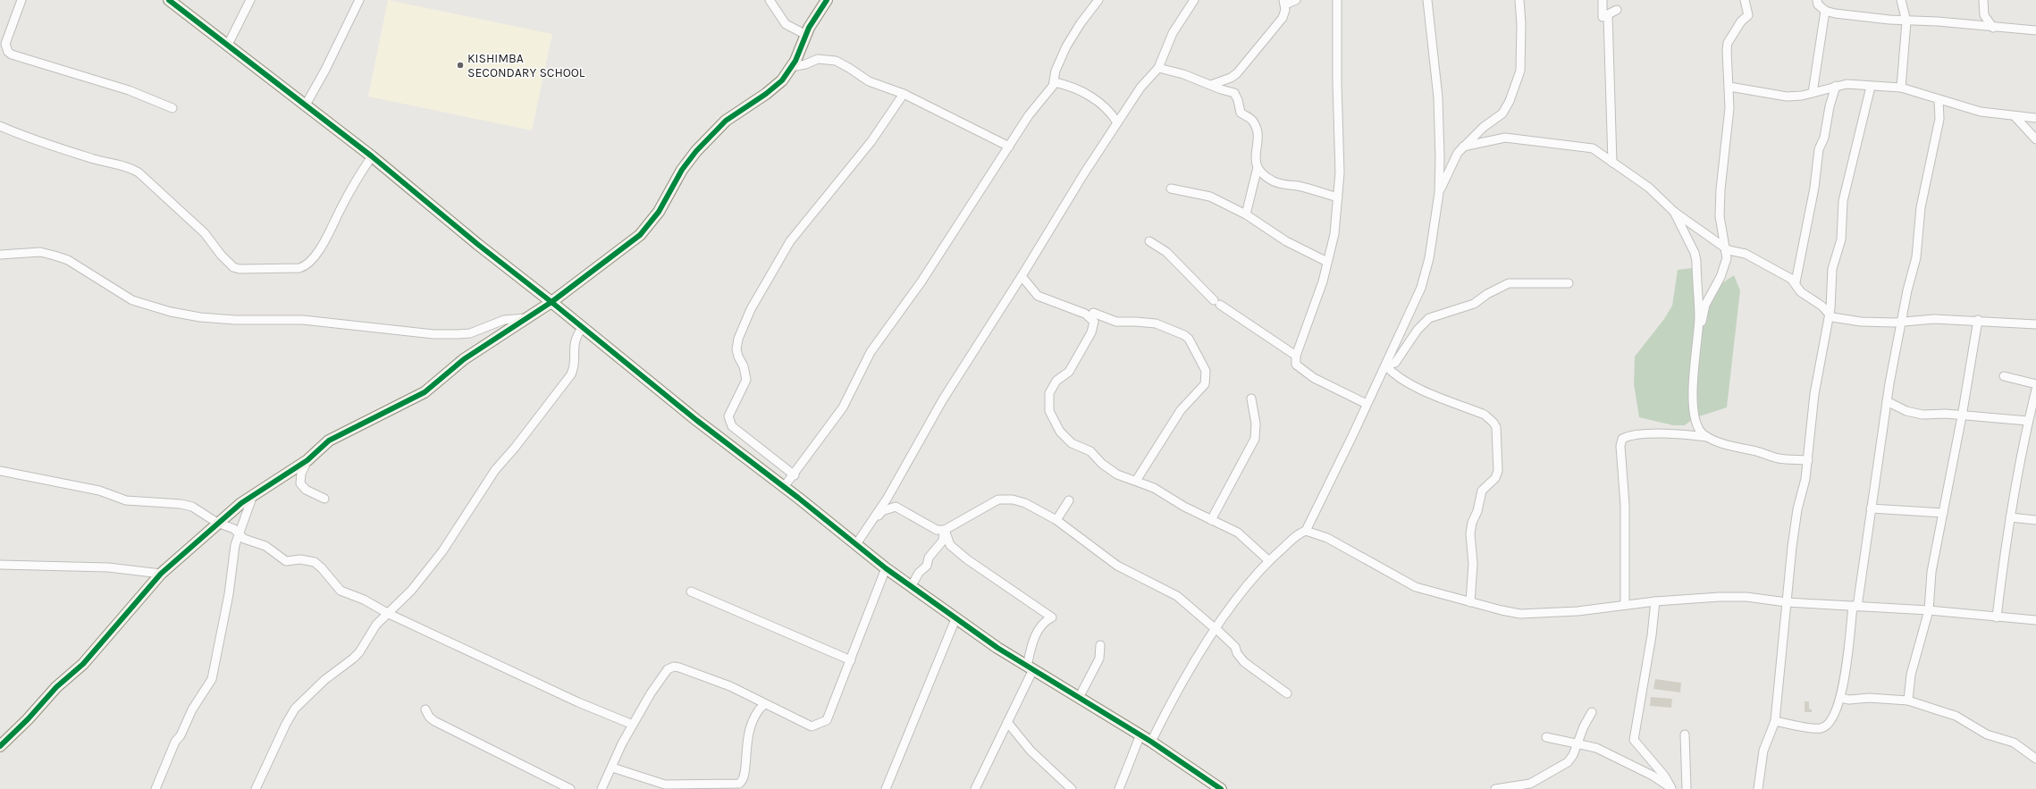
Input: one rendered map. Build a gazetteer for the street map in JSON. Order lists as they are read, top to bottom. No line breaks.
{"places":["KISHIMBA SECONDARY SCHOOL"]}
